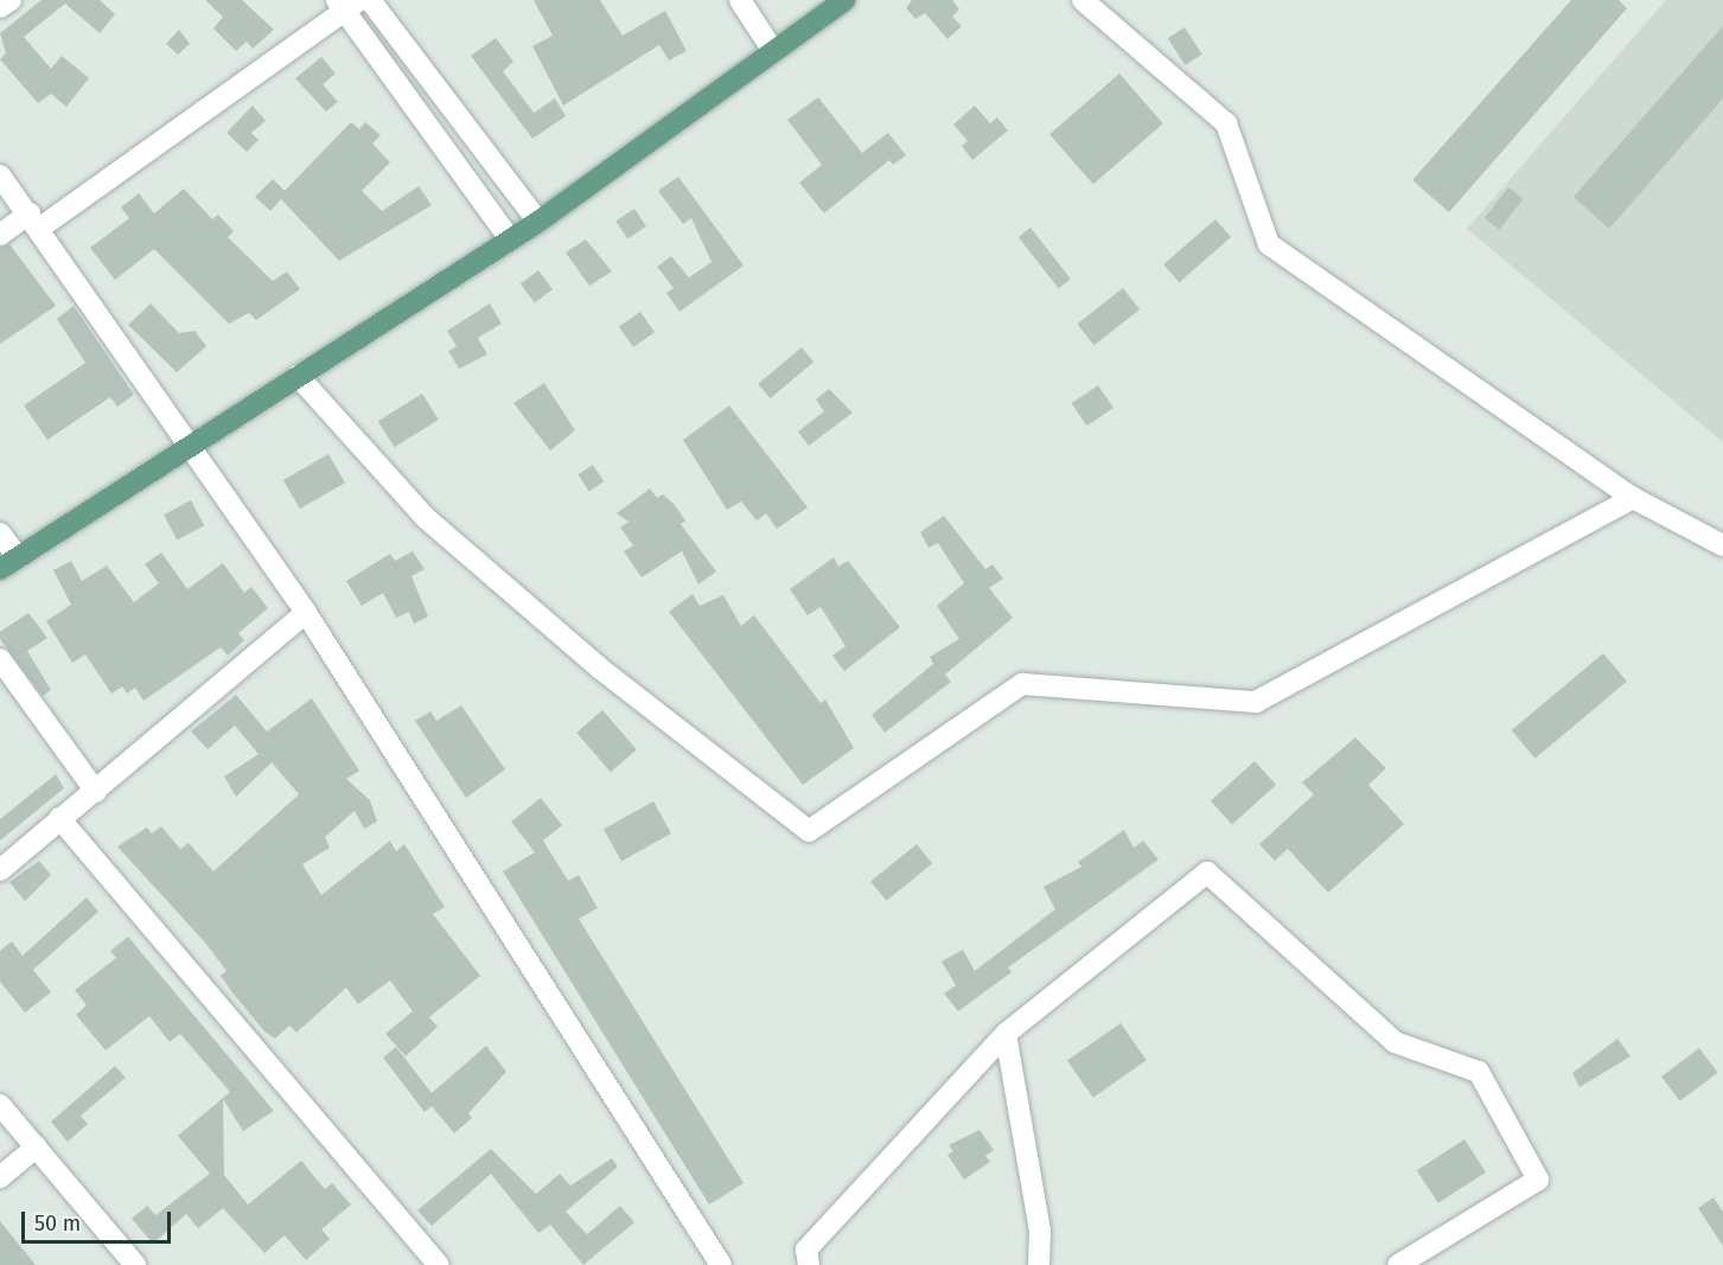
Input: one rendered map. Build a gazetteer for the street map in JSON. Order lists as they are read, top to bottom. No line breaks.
{"scale_bar":"50 m"}
